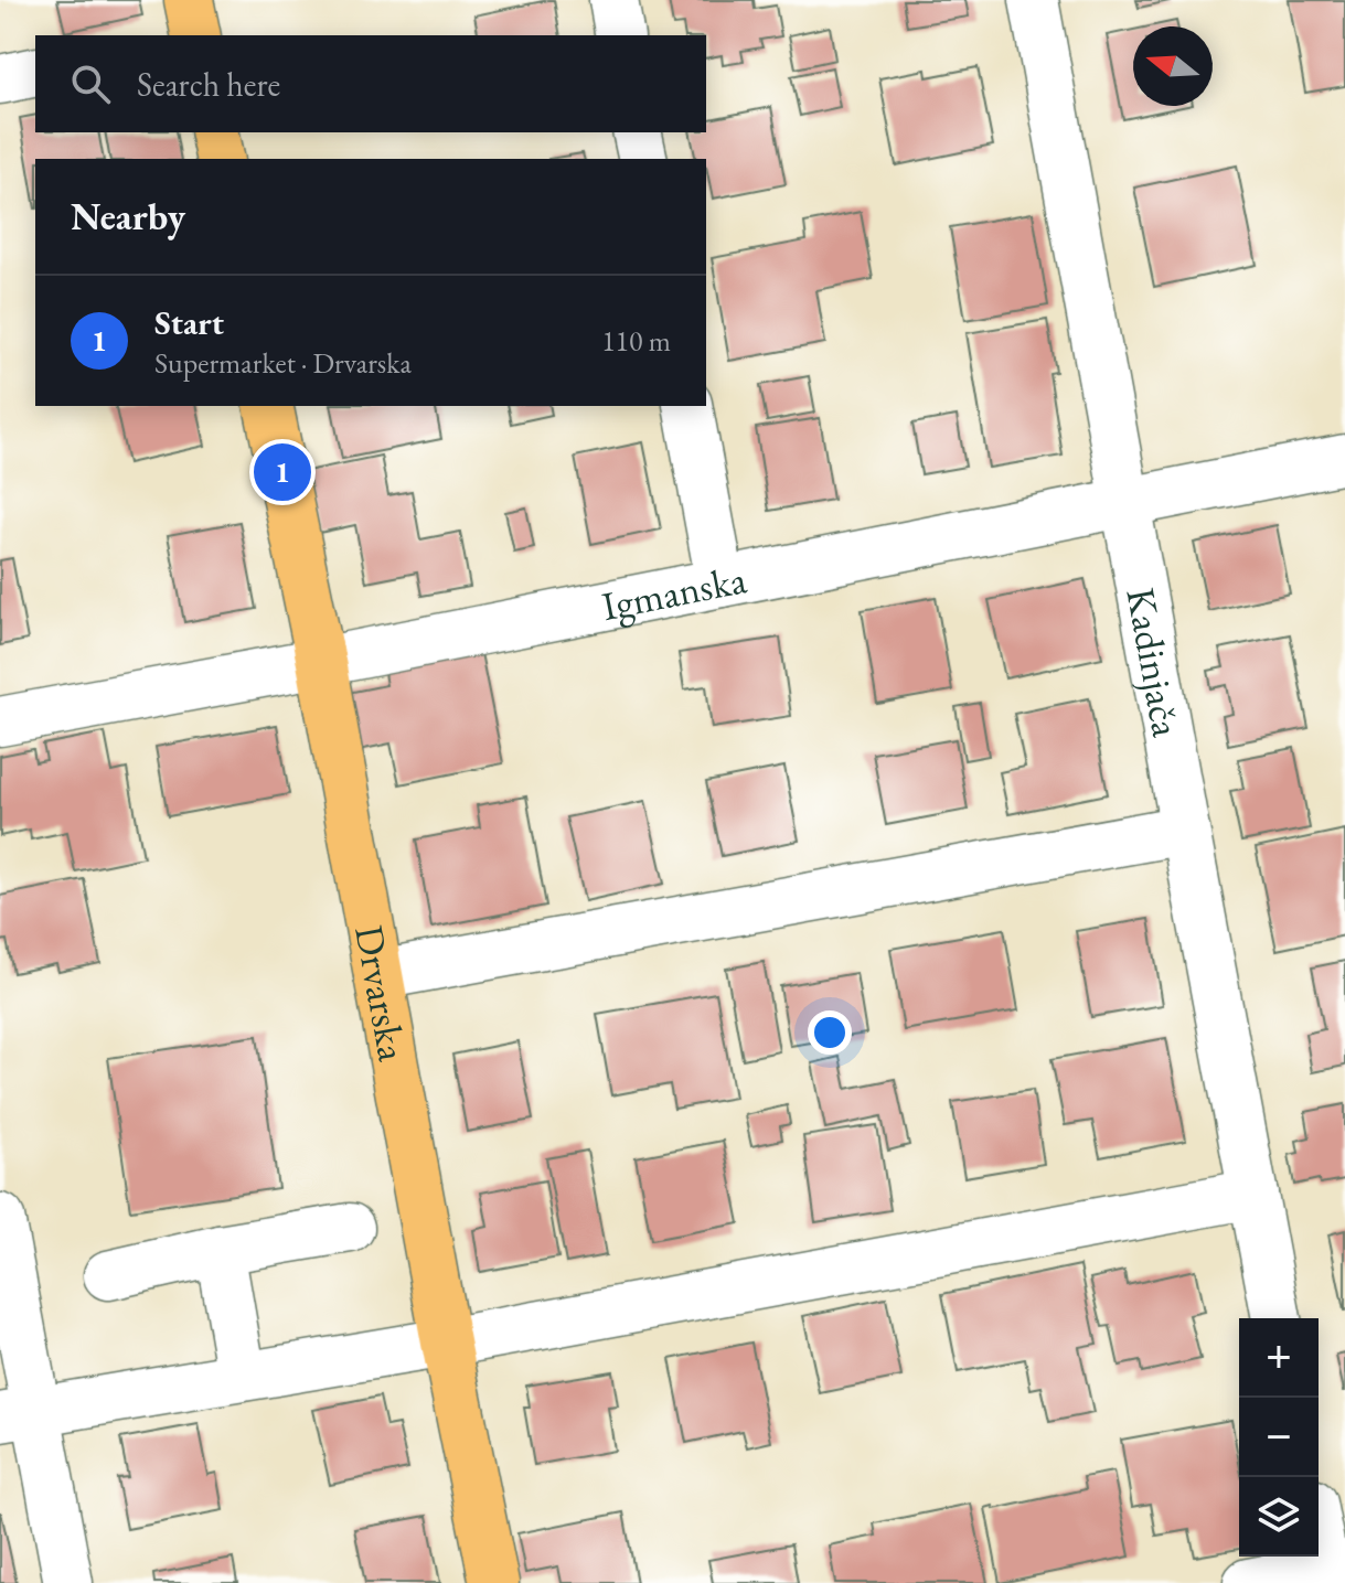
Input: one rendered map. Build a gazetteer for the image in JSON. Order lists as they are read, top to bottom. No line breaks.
{"streets":{"main road":["Drvarska"],"street":["Igmanska","Kadinjača"]},"crossings":[["Igmanska","Kadinjača"],["Igmanska","Drvarska"]],"north":"left","page":{"search":"Search here","heading":"Nearby","list":[{"mark":"1","name":"Start","note":"Supermarket · Drvarska","value":"110 m"}],"pins":"1","map_buttons":["+","−"]}}
